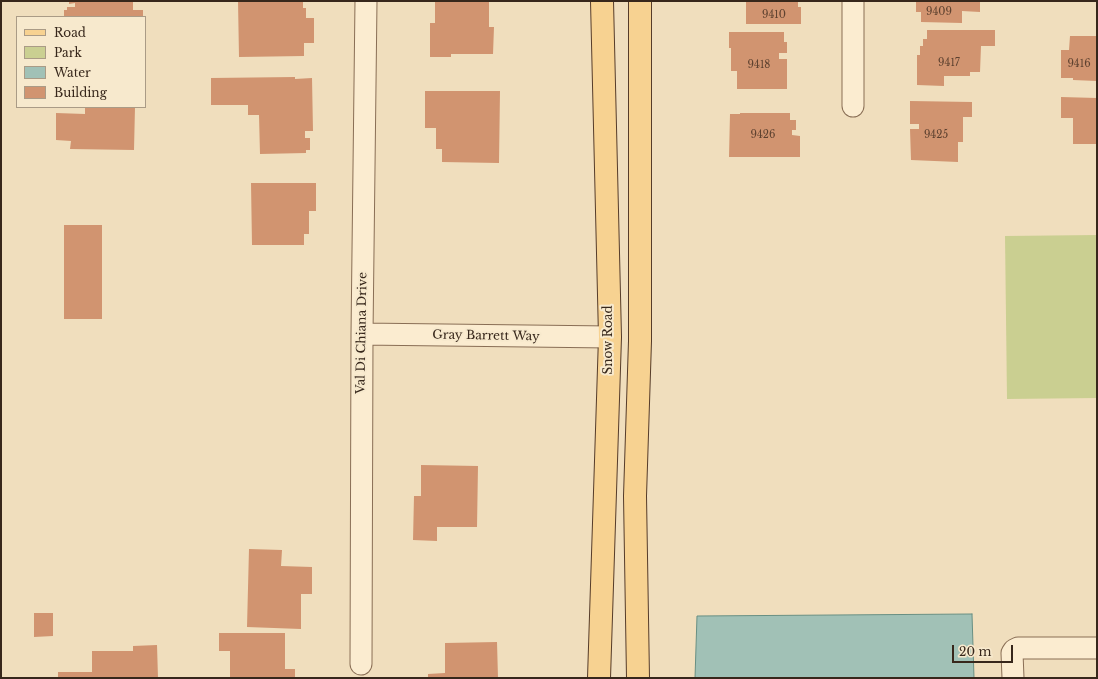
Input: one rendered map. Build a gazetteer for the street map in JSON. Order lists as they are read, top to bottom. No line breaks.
{"streets":{"main road":["Snow Road"],"street":["Val Di Chiana Drive","Gray Barrett Way"]},"crossings":[["Val Di Chiana Drive","Gray Barrett Way"],["Gray Barrett Way","Snow Road"]],"house_numbers":["9409","9410","9417","9416","9418","9426","9425"],"legend":["Road","Park","Water","Building"],"scale_bar":"20 m"}
